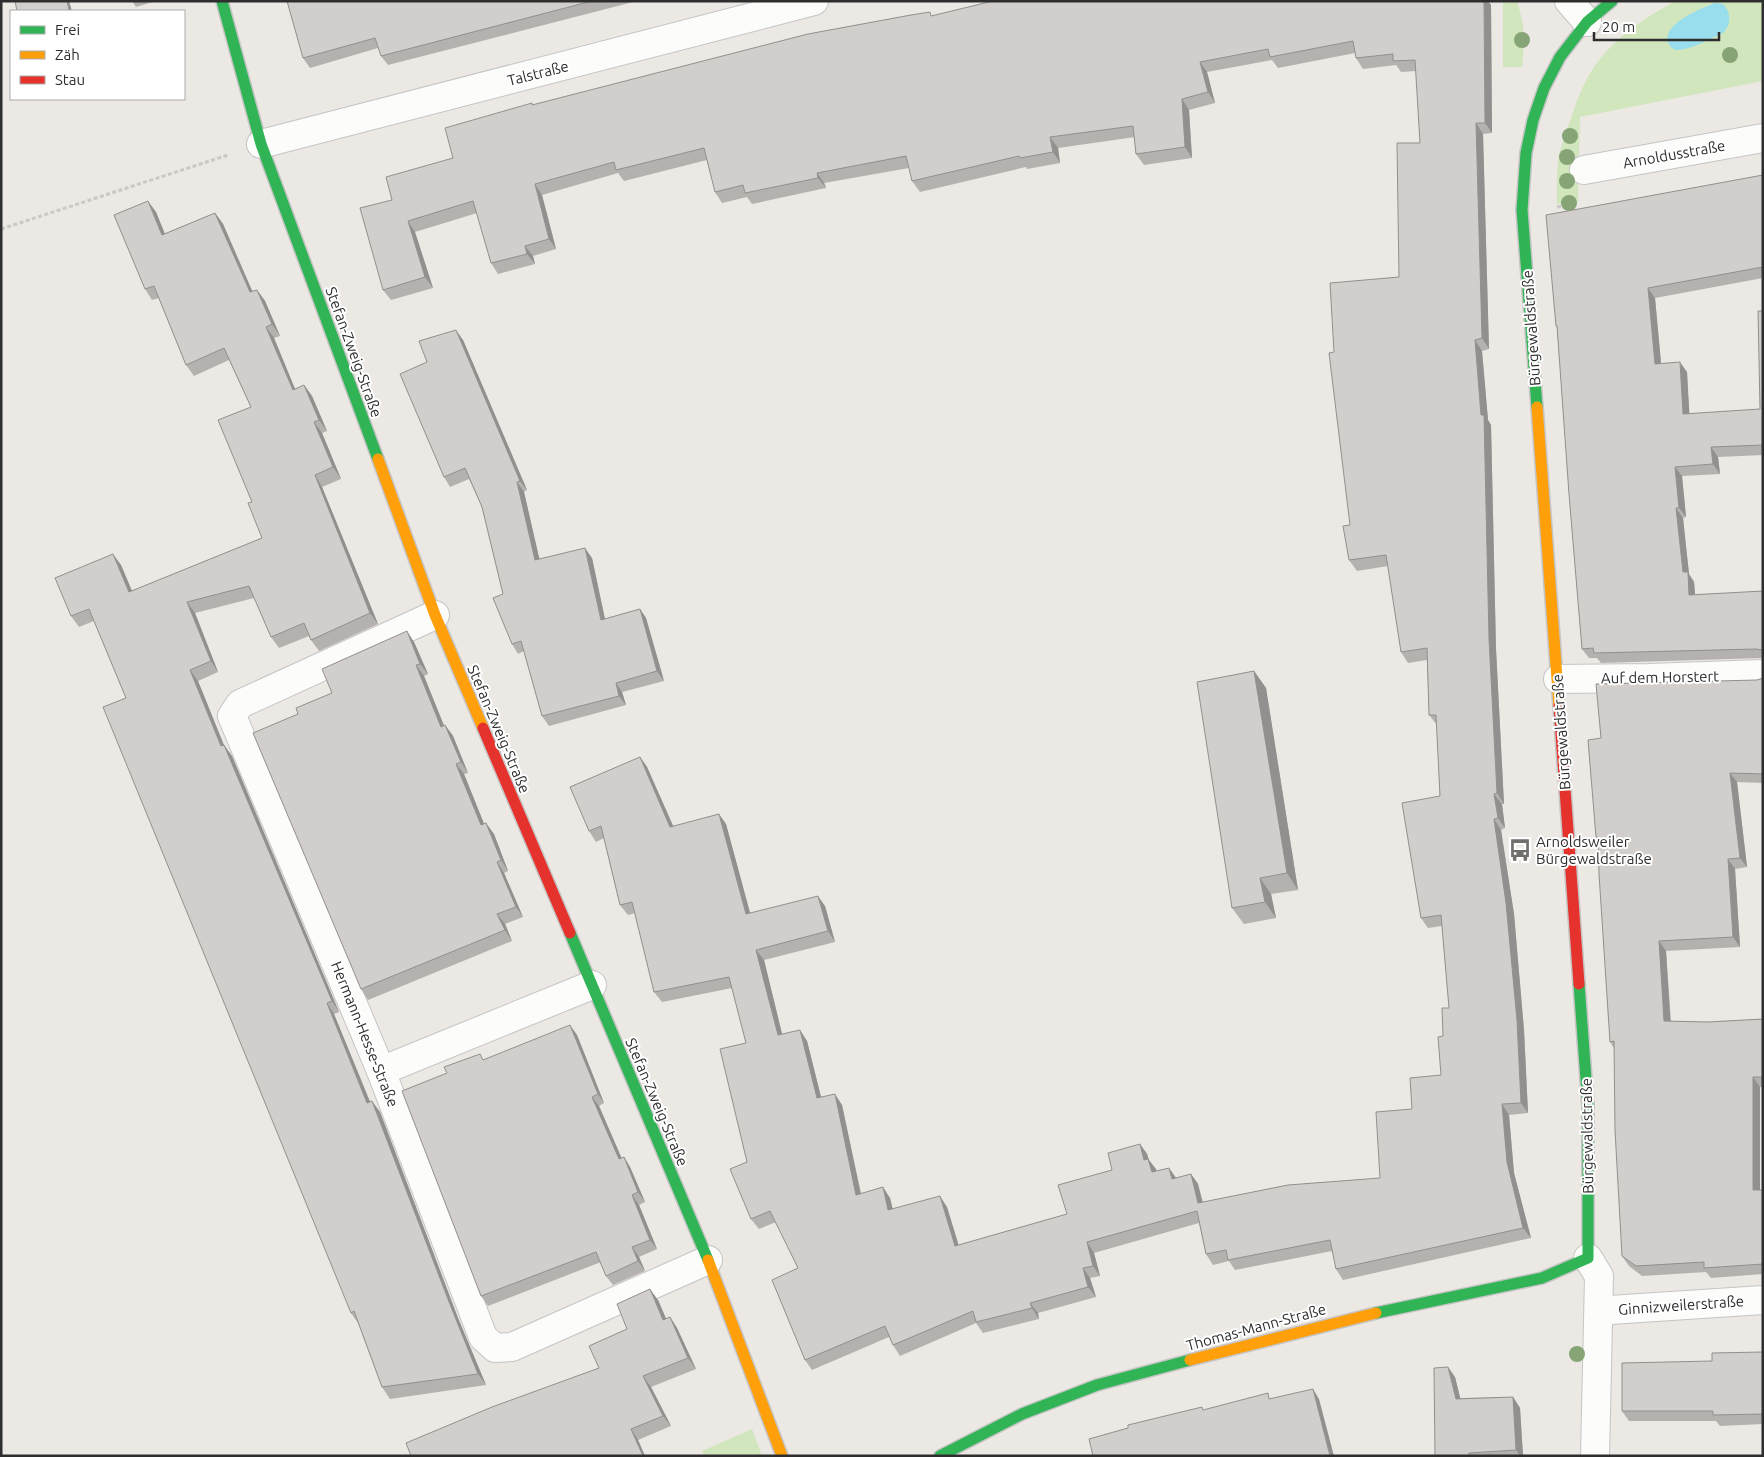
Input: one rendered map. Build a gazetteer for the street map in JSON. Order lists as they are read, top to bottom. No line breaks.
{"streets":{"main road":["Bürgewaldstraße","Stefan-Zweig-Straße","Thomas-Mann-Straße"],"street":["Talstraße","Arnoldusstraße","Auf dem Horstert","Hermann-Hesse-Straße","Ginnizweilerstraße"]},"crossings":[["Talstraße","Stefan-Zweig-Straße"],["Bürgewaldstraße","Auf dem Horstert"],["Bürgewaldstraße","Ginnizweilerstraße"],["Bürgewaldstraße","Thomas-Mann-Straße"],["Stefan-Zweig-Straße","Hermann-Hesse-Straße"]],"places":{"bus stop":["Arnoldsweiler Bürgewaldstraße"]},"legend":["Frei","Zäh","Stau"],"scale_bar":"20 m"}
